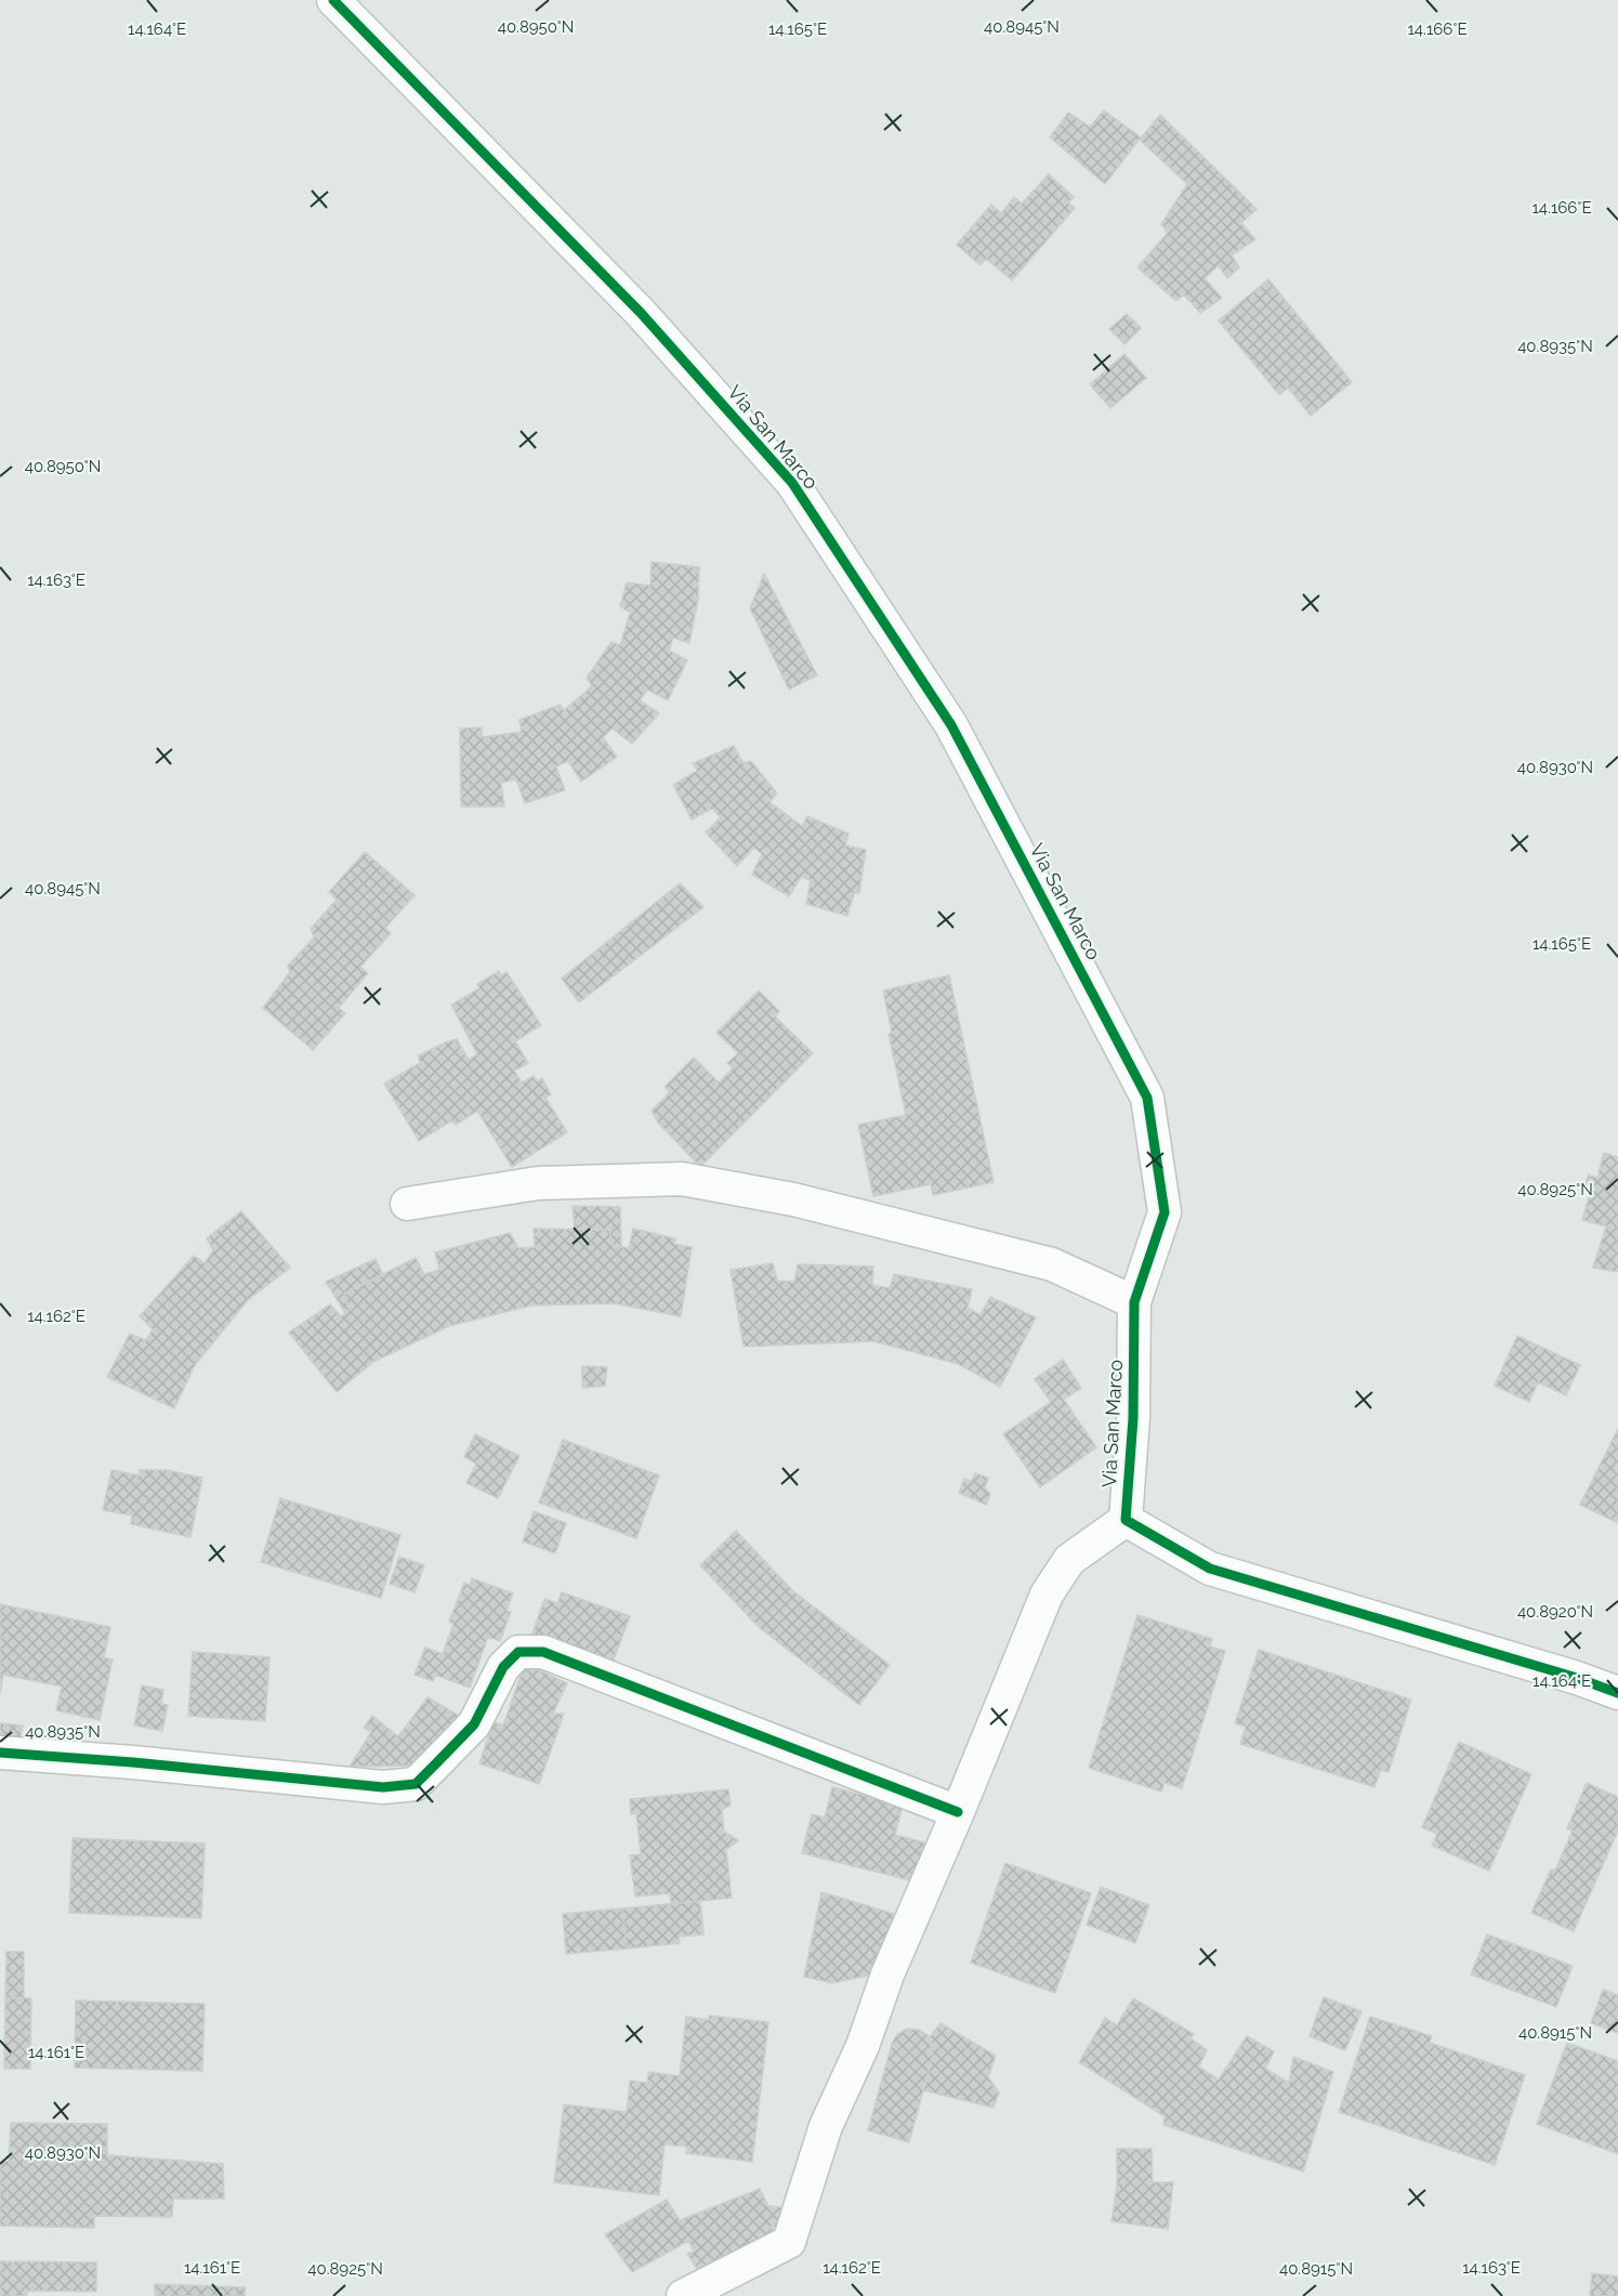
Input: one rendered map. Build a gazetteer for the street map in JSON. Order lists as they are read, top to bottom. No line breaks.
{"streets":{"street":["Via San Marco"]},"coordinates":["40.8950°N","40.8945°N","14.164°E","14.165°E","14.166°E","40.8935°N","14.163°E","40.8930°N","40.8925°N","14.162°E","40.8920°N","40.8915°N","14.161°E"]}
